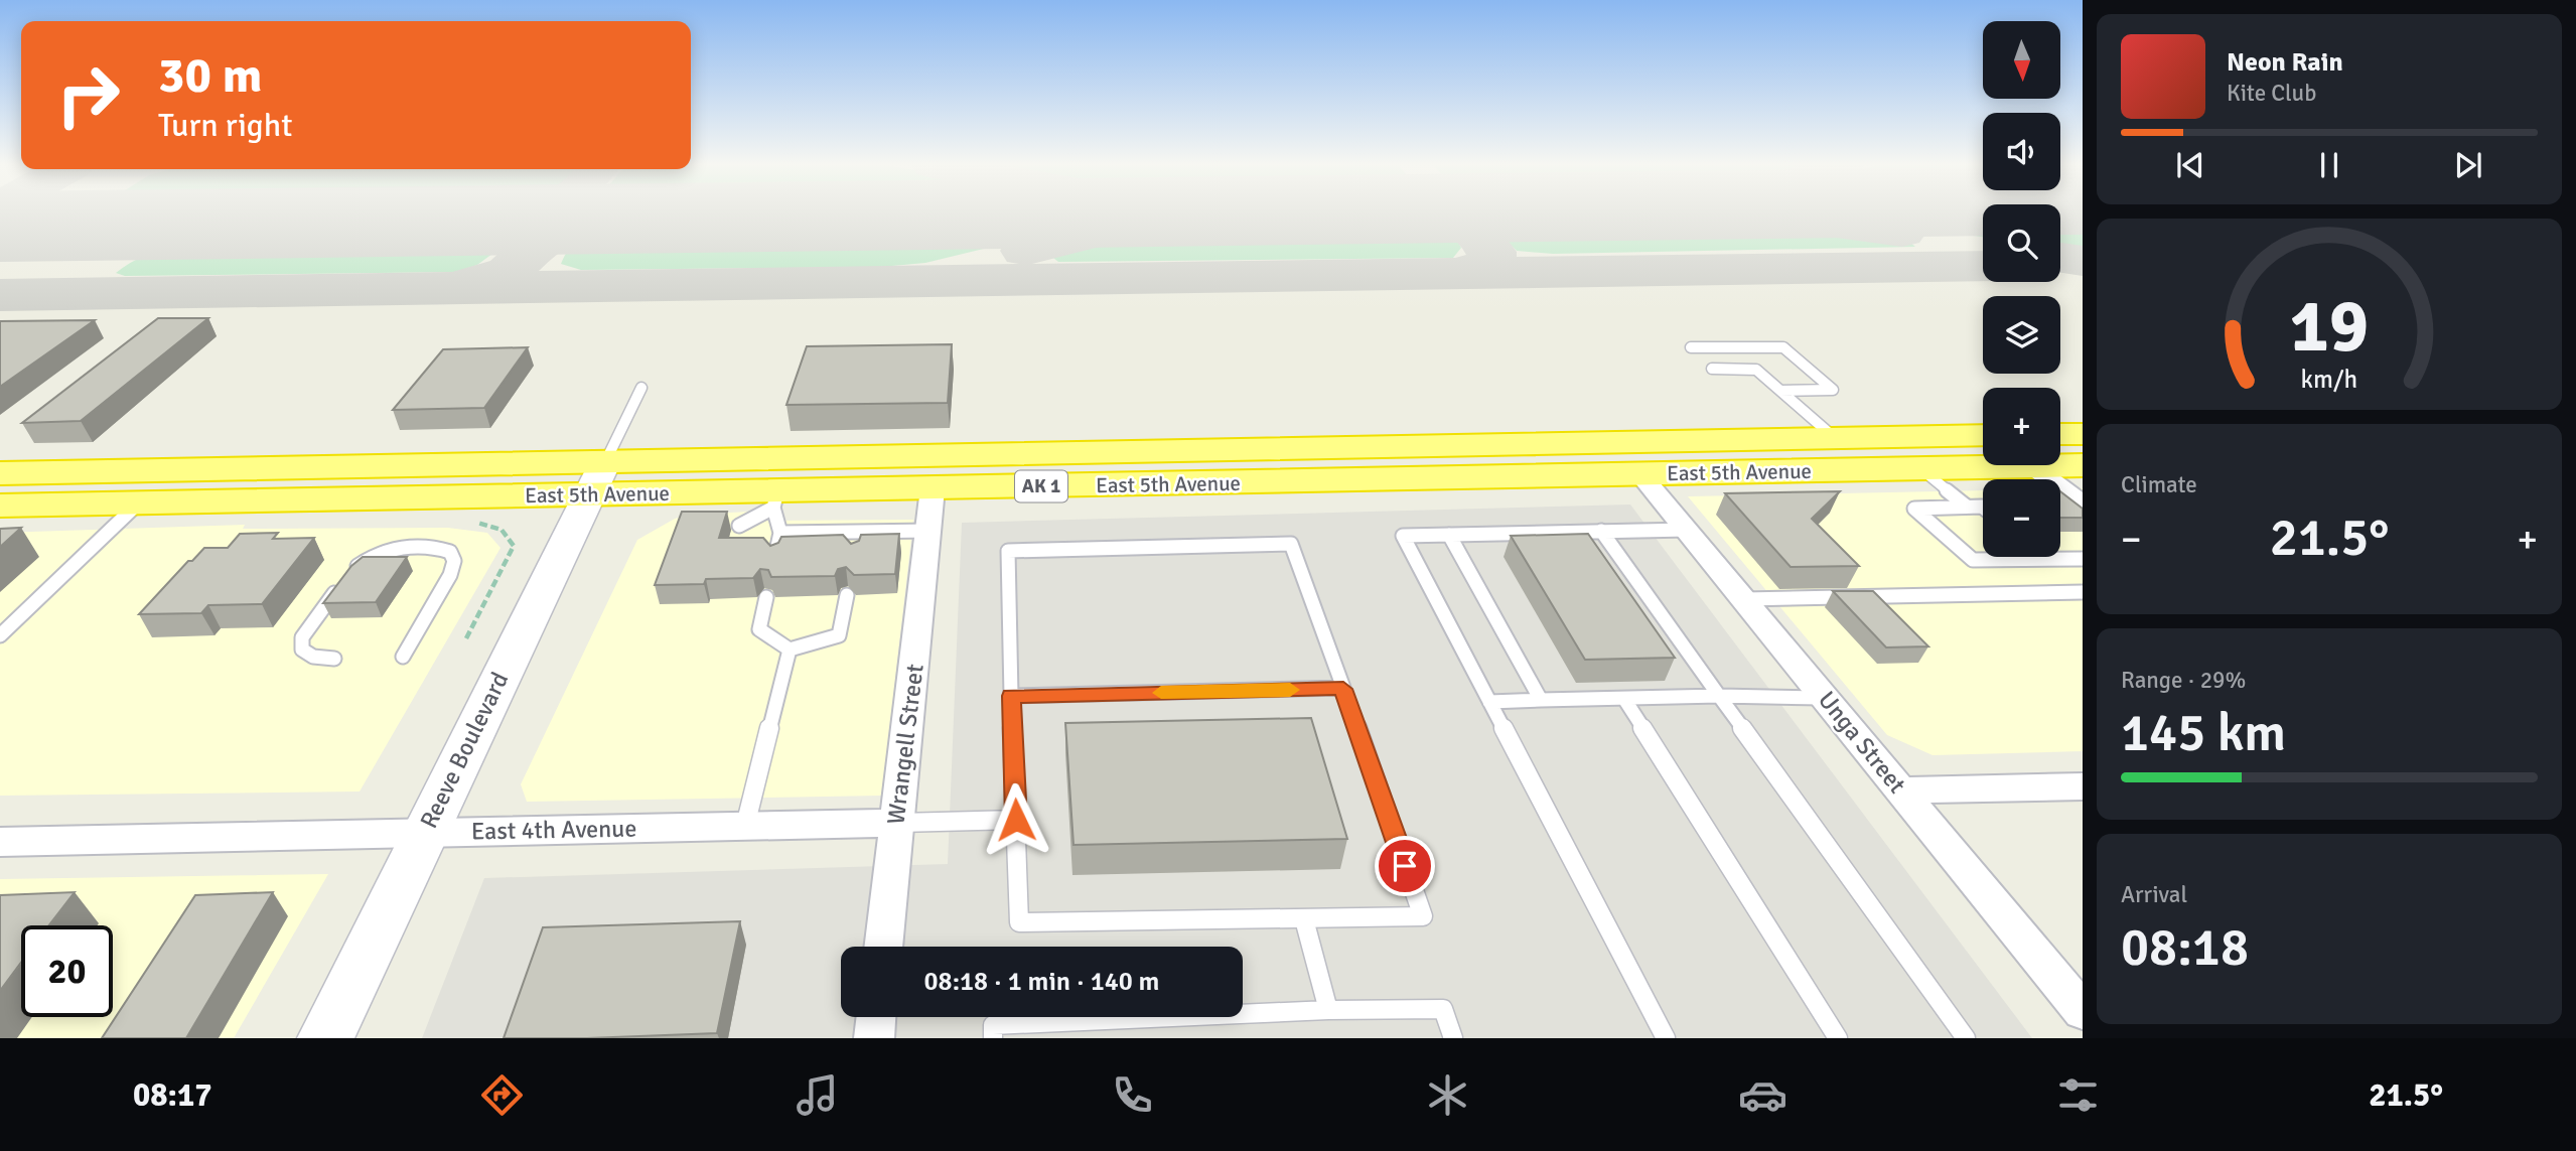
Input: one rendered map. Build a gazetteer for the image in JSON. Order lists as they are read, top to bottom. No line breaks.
{"streets":{"highway":["East 5th Avenue","AK 1"],"street":["Unga Street","Wrangell Street","Reeve Boulevard","East 4th Avenue"]},"crossings":[["East 5th Avenue","Unga Street"],["East 5th Avenue","Wrangell Street"],["East 5th Avenue","Reeve Boulevard"],["Wrangell Street","East 4th Avenue"],["Reeve Boulevard","East 4th Avenue"]],"north":"bottom","page":{"map_buttons":["+","−"],"turn":["30 m","Turn right"],"song":["Neon Rain","Kite Club"],"tile":["Climate",["Range · 29%","145 km"],["Arrival","08:18"]],"heat":["−","21.5°","+"],"limit":"20","trip":"08:18 · 1 min · 140 m","tabs":["08:17","21.5°"],"gauge":["19","km/h"]}}
